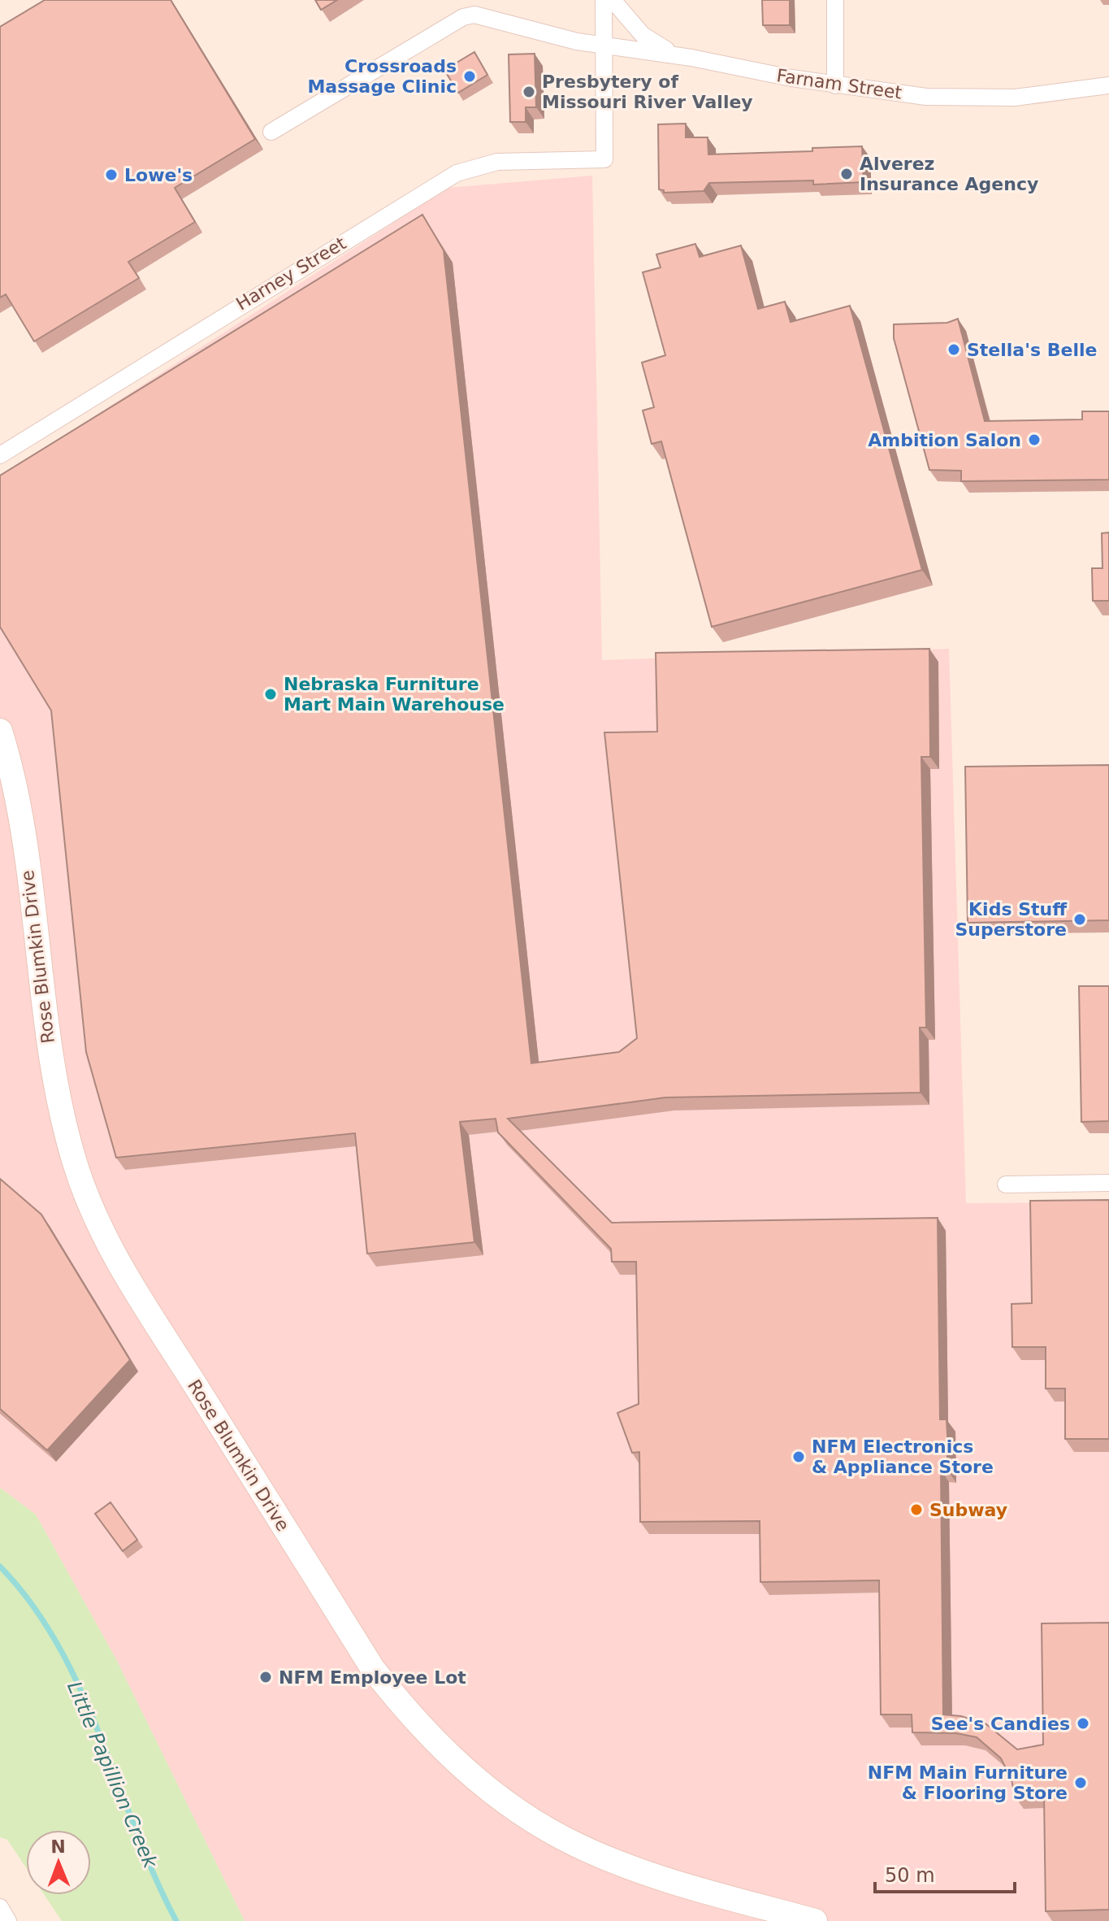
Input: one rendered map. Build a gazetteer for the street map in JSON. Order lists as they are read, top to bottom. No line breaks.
{"streets":{"main road":["Rose Blumkin Drive"],"street":["Farnam Street","Harney Street"]},"crossings":[["Farnam Street","Harney Street"]],"water":["Little Papillion Creek"],"places":["Crossroads Massage Clinic","Presbytery of Missouri River Valley","Alverez Insurance Agency","Lowe's","Stella's Belle","Ambition Salon","Nebraska Furniture Mart Main Warehouse","Kids Stuff Superstore","NFM Electronics & Appliance Store","Subway","NFM Employee Lot","See's Candies","NFM Main Furniture & Flooring Store"],"scale_bar":"50 m","north":"top"}
